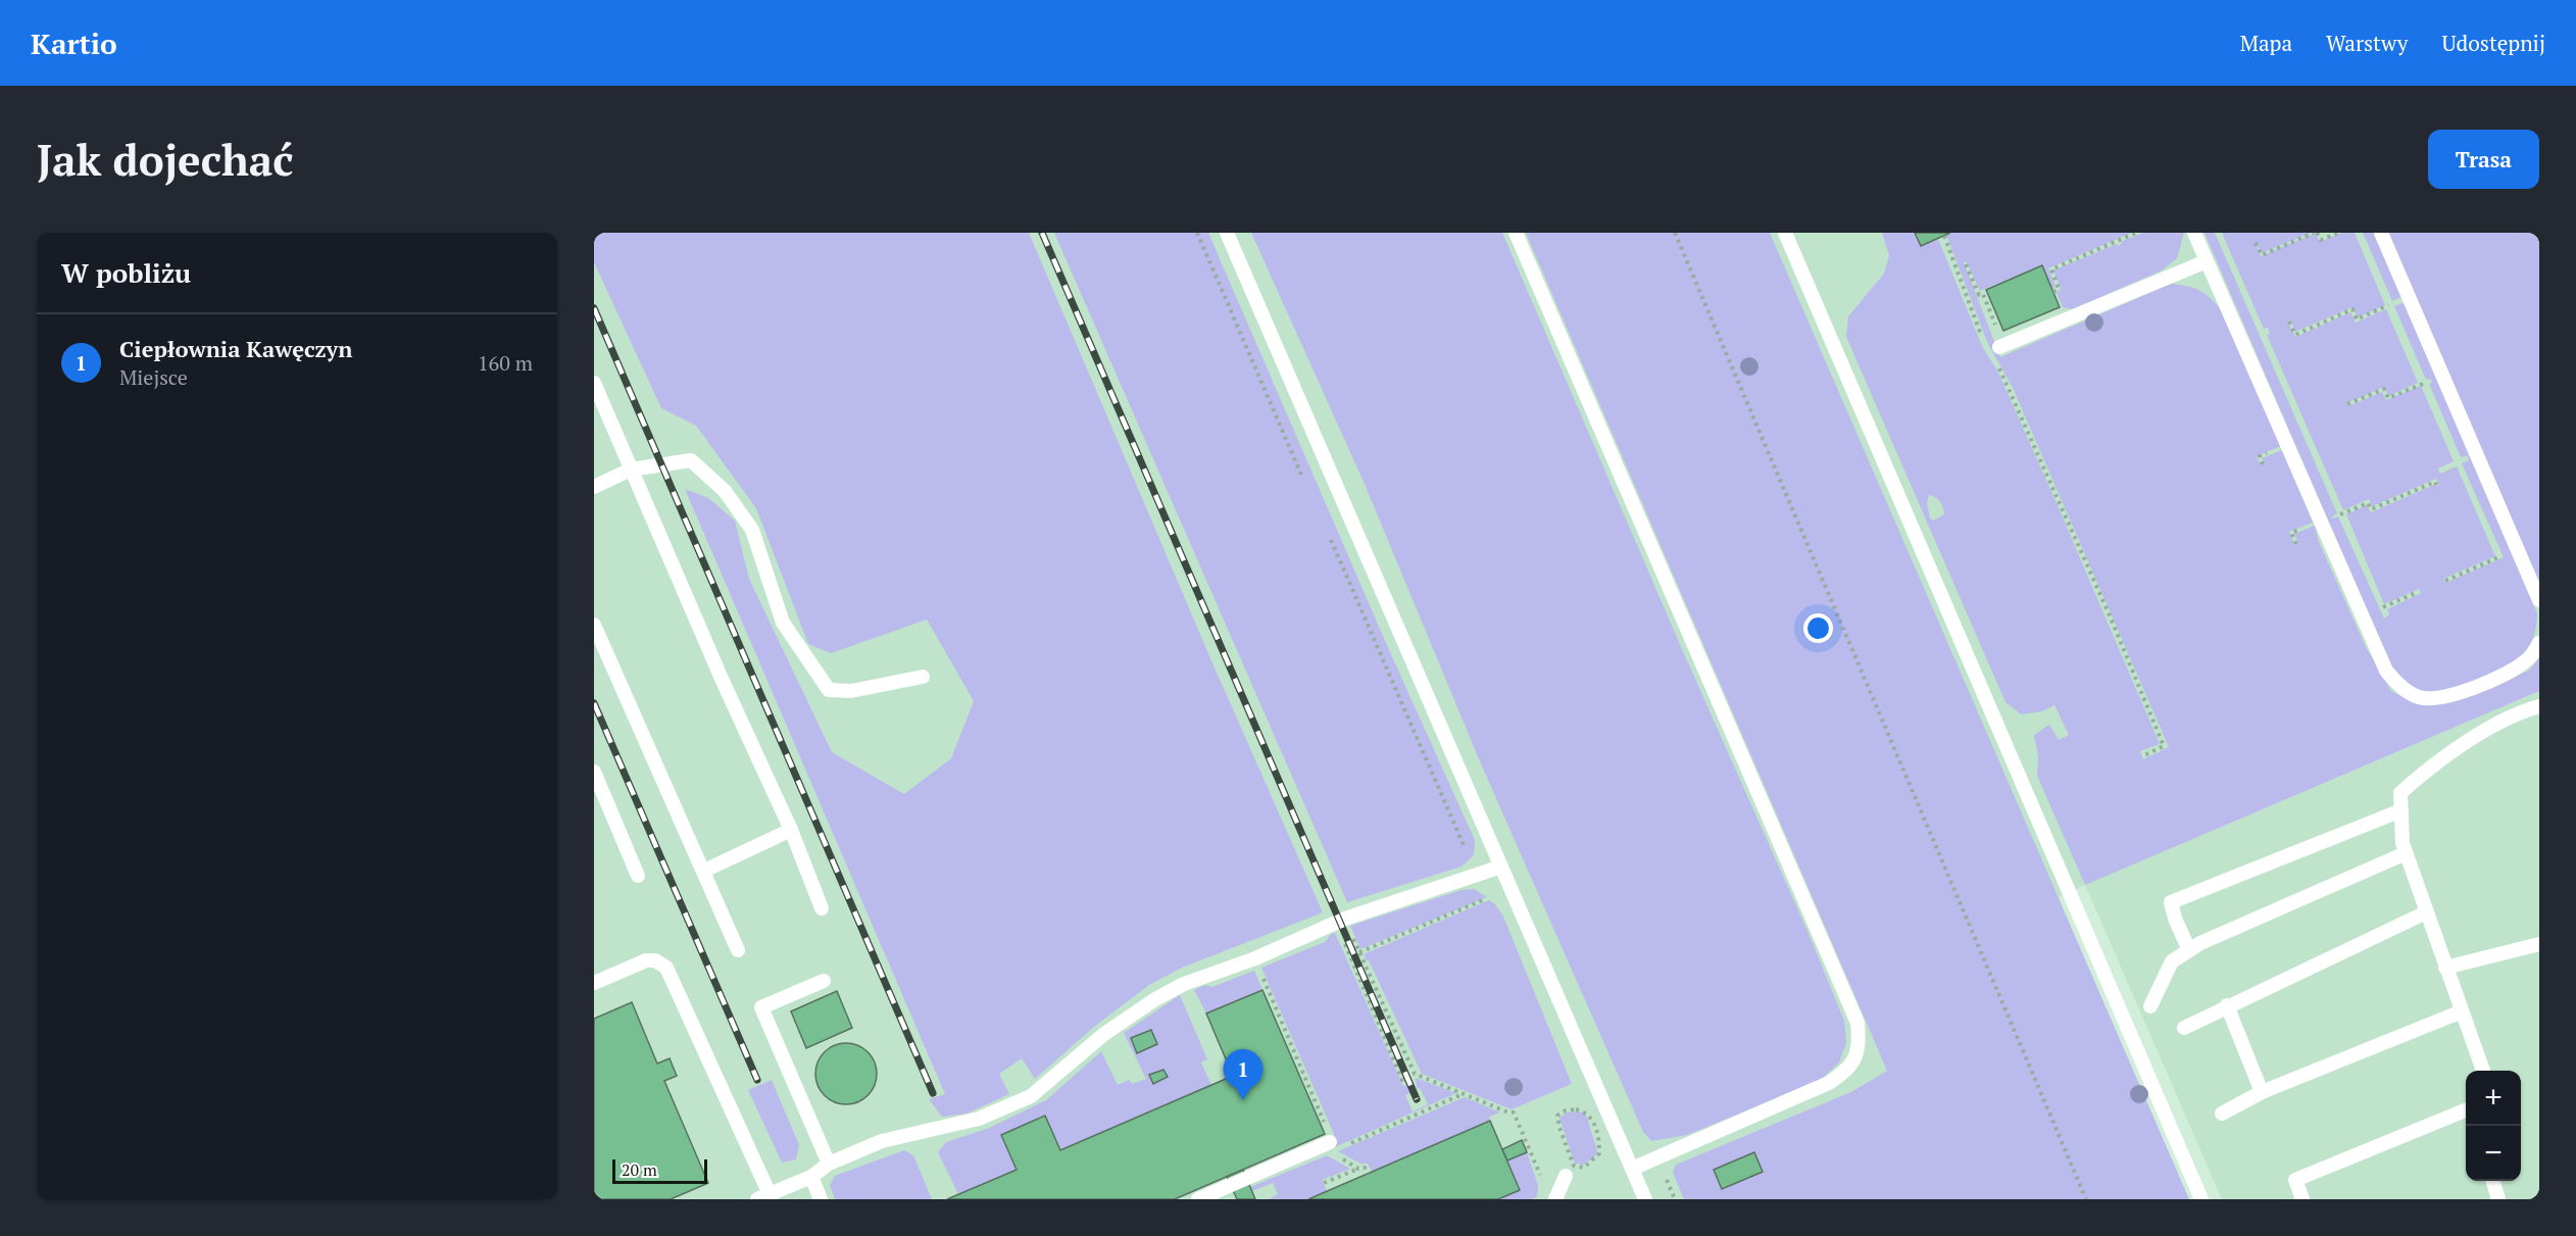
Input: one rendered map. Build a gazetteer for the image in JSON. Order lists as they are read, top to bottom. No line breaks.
{"scale_bar":"20 m","page":{"header":"Kartio","nav":["Mapa","Warstwy","Udostępnij"],"buttons":"Trasa","title":"Jak dojechać","heading":"W pobliżu","list":[{"mark":"1","name":"Ciepłownia Kawęczyn","note":"Miejsce","value":"160 m"}],"pins":"1","map_buttons":["+","−"],"scale":"20 m"}}
